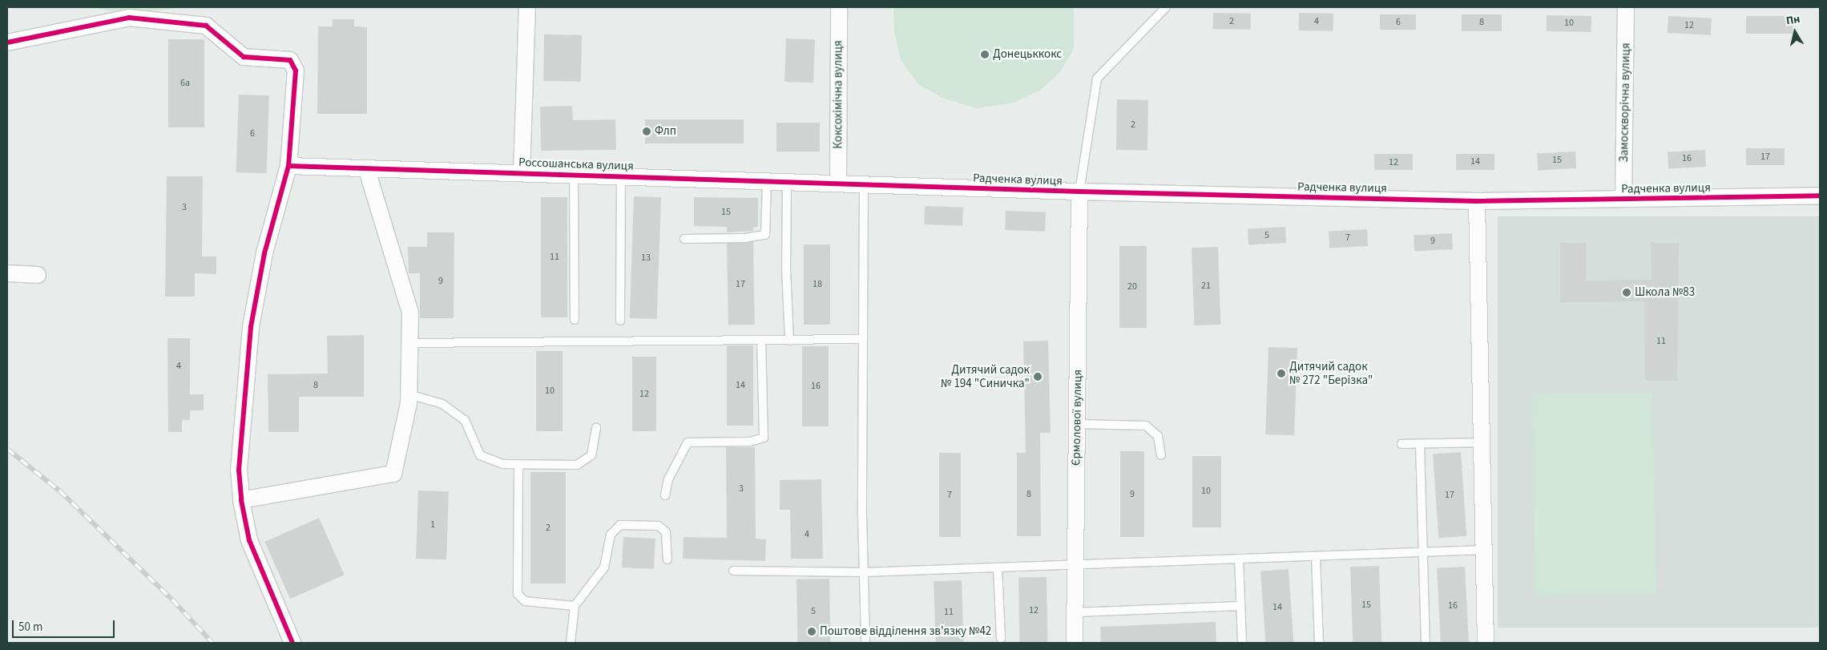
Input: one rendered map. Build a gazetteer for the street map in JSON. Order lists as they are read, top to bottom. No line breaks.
{"streets":{"street":["Коксохімічна вулиця","Замоскворічна вулиця","Россошанська вулиця","Радченка вулиця","Єрмолової вулиця"]},"crossings":[["Коксохімічна вулиця","Россошанська вулиця"],["Замоскворічна вулиця","Радченка вулиця"],["Россошанська вулиця","Радченка вулиця"],["Радченка вулиця","Єрмолової вулиця"]],"places":["Донецьккокс","Флп","Школа №83","Дитячий садок № 272 \"Берізка\"","Дитячий садок № 194 \"Синичка\"","Поштове відділення зв'язку №42"],"house_numbers":["2","4","6","8","10","12","6а","2","6","17","16","15","14","12","3","15","5","7","9","11","13","9","17","18","21","20","11","4","8","14","16","10","12","3","10","8","9","7","17","1","2","4","15","16","14","12","5","11"],"scale_bar":"50 m","north":"top"}
